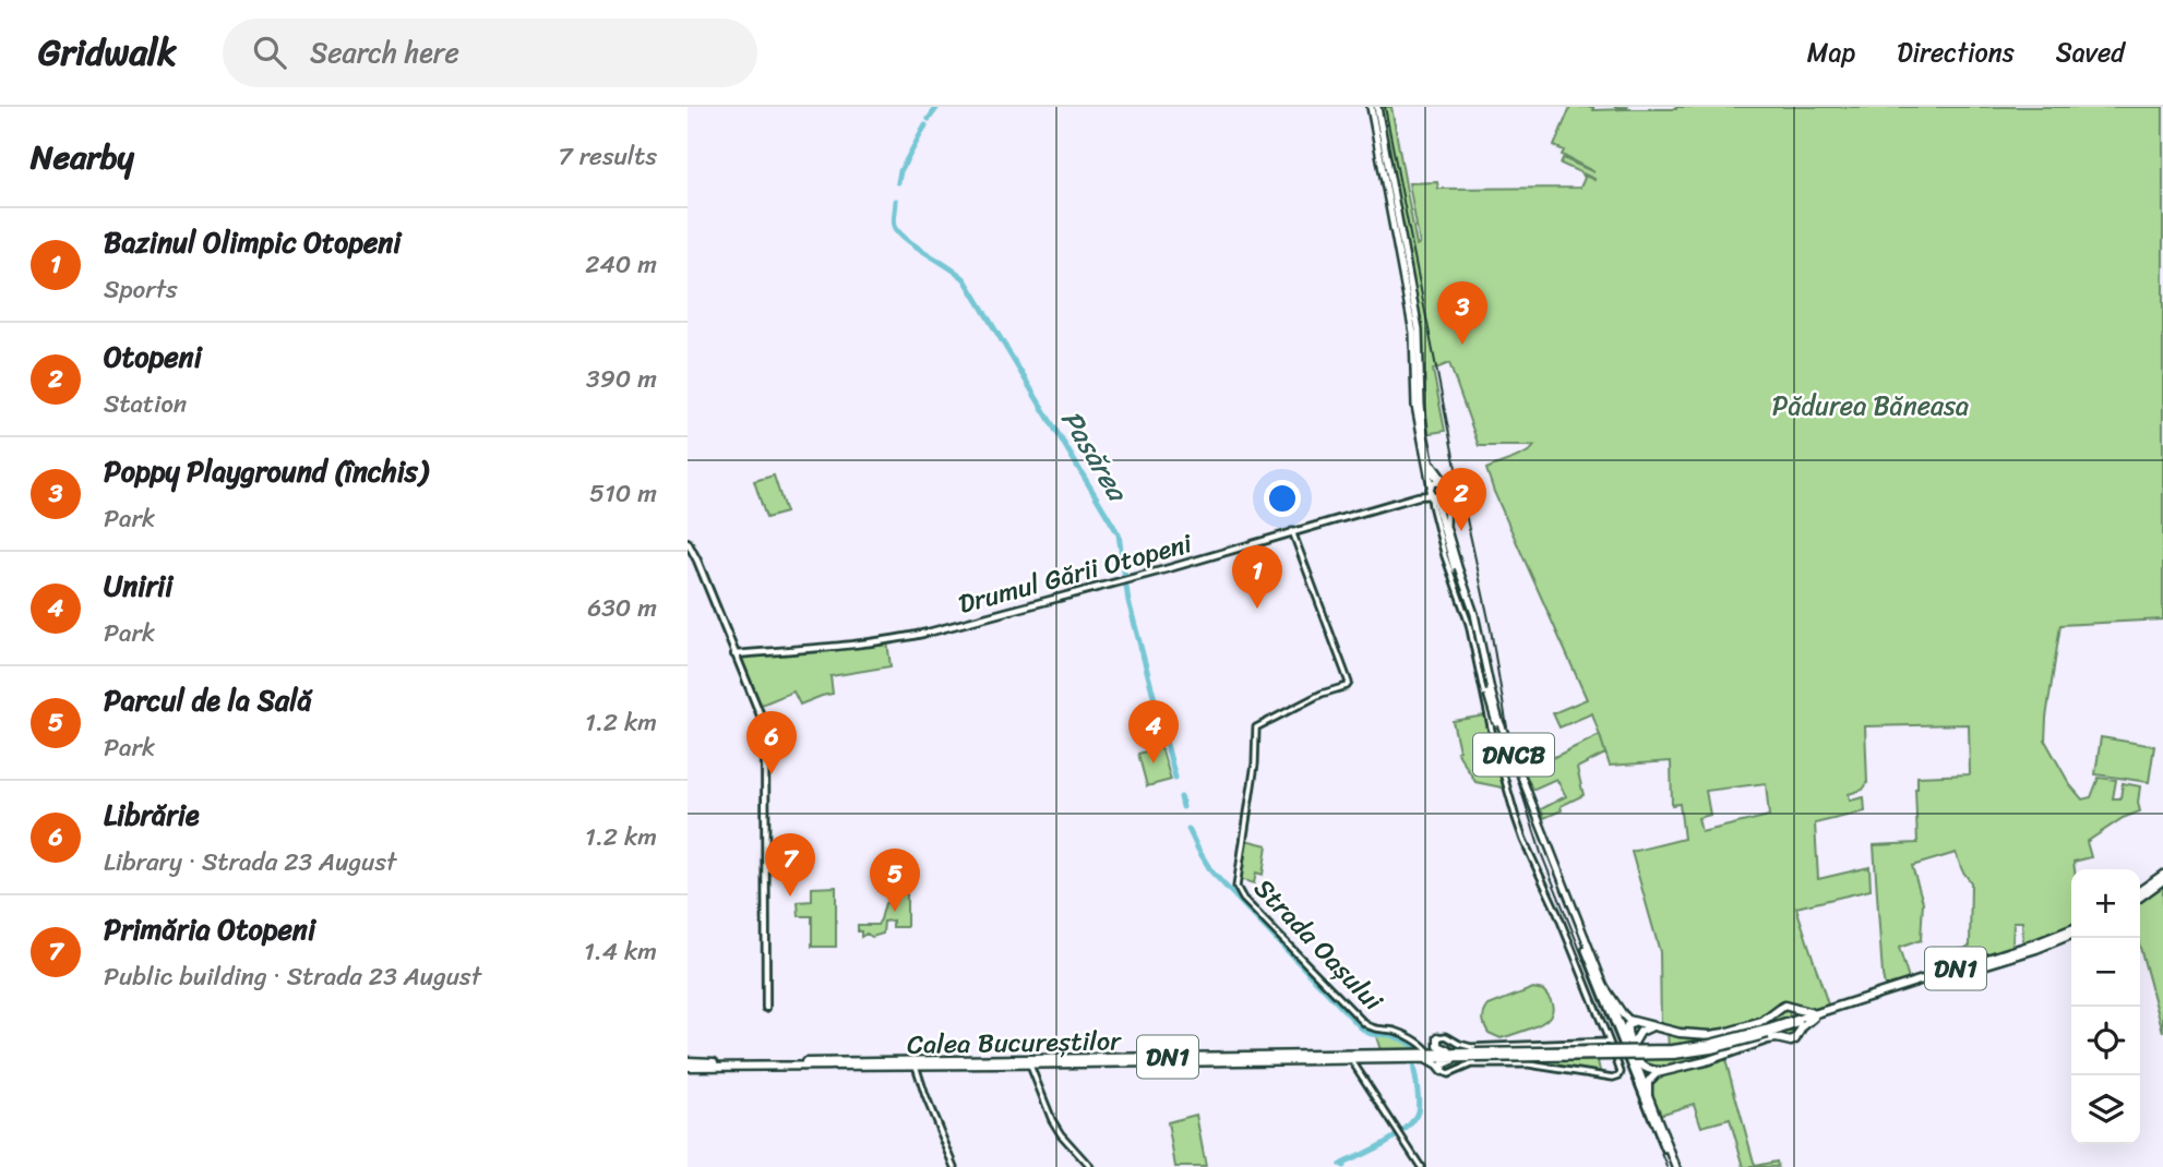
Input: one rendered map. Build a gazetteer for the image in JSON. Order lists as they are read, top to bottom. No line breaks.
{"streets":{"highway":["DN1","Calea Bucureștilor"],"main road":["Drumul Gării Otopeni","DNCB"],"street":["Strada Oașului"]},"crossings":[["Drumul Gării Otopeni","DNCB"],["Drumul Gării Otopeni","Strada Oașului"],["Strada Oașului","DN1"],["Strada Oașului","Calea Bucureștilor"],["DN1","Calea Bucureștilor"]],"water":["Pasărea"],"parks":["Pădurea Băneasa"],"page":{"header":"Gridwalk","search":"Search here","nav":["Map","Directions","Saved"],"heading":["Nearby","7 results"],"list":[{"mark":"1","name":"Bazinul Olimpic Otopeni","note":"Sports","value":"240 m"},{"mark":"2","name":"Otopeni","note":"Station","value":"390 m"},{"mark":"3","name":"Poppy Playground (închis)","note":"Park","value":"510 m"},{"mark":"4","name":"Unirii","note":"Park","value":"630 m"},{"mark":"5","name":"Parcul de la Sală","note":"Park","value":"1.2 km"},{"mark":"6","name":"Librărie","note":"Library · Strada 23 August","value":"1.2 km"},{"mark":"7","name":"Primăria Otopeni","note":"Public building · Strada 23 August","value":"1.4 km"}],"pins":["3","2","1","4","6","7","5"],"map_buttons":["+","−"]}}
